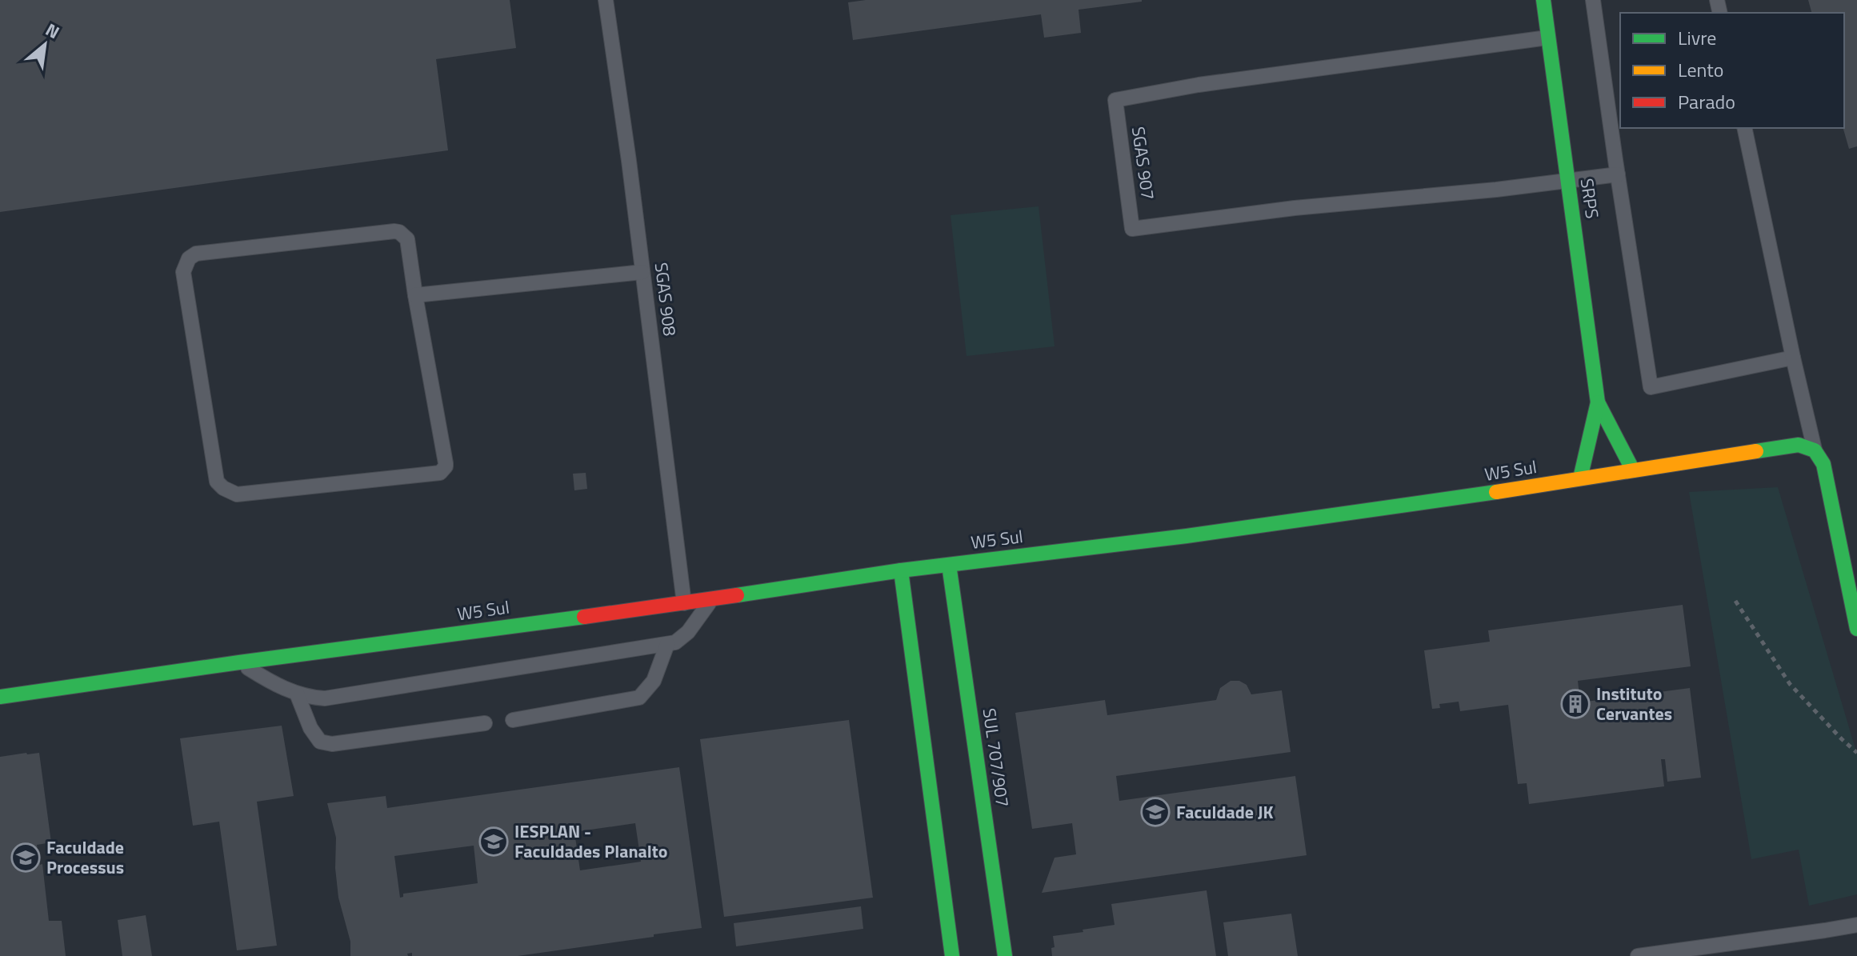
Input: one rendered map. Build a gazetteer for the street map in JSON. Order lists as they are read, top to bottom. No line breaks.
{"streets":{"main road":["SRPS","W5 Sul","SUL 707/907"],"lane":["SGAS 907","SGAS 908"]},"crossings":[["SGAS 907","SRPS"],["SRPS","W5 Sul"],["SGAS 908","W5 Sul"],["W5 Sul","SUL 707/907"]],"places":{"building":["Instituto Cervantes"],"school or university":["Faculdade JK","IESPLAN - Faculdades Planalto","Faculdade Processus"]},"legend":["Livre","Lento","Parado"],"north":"top right"}
